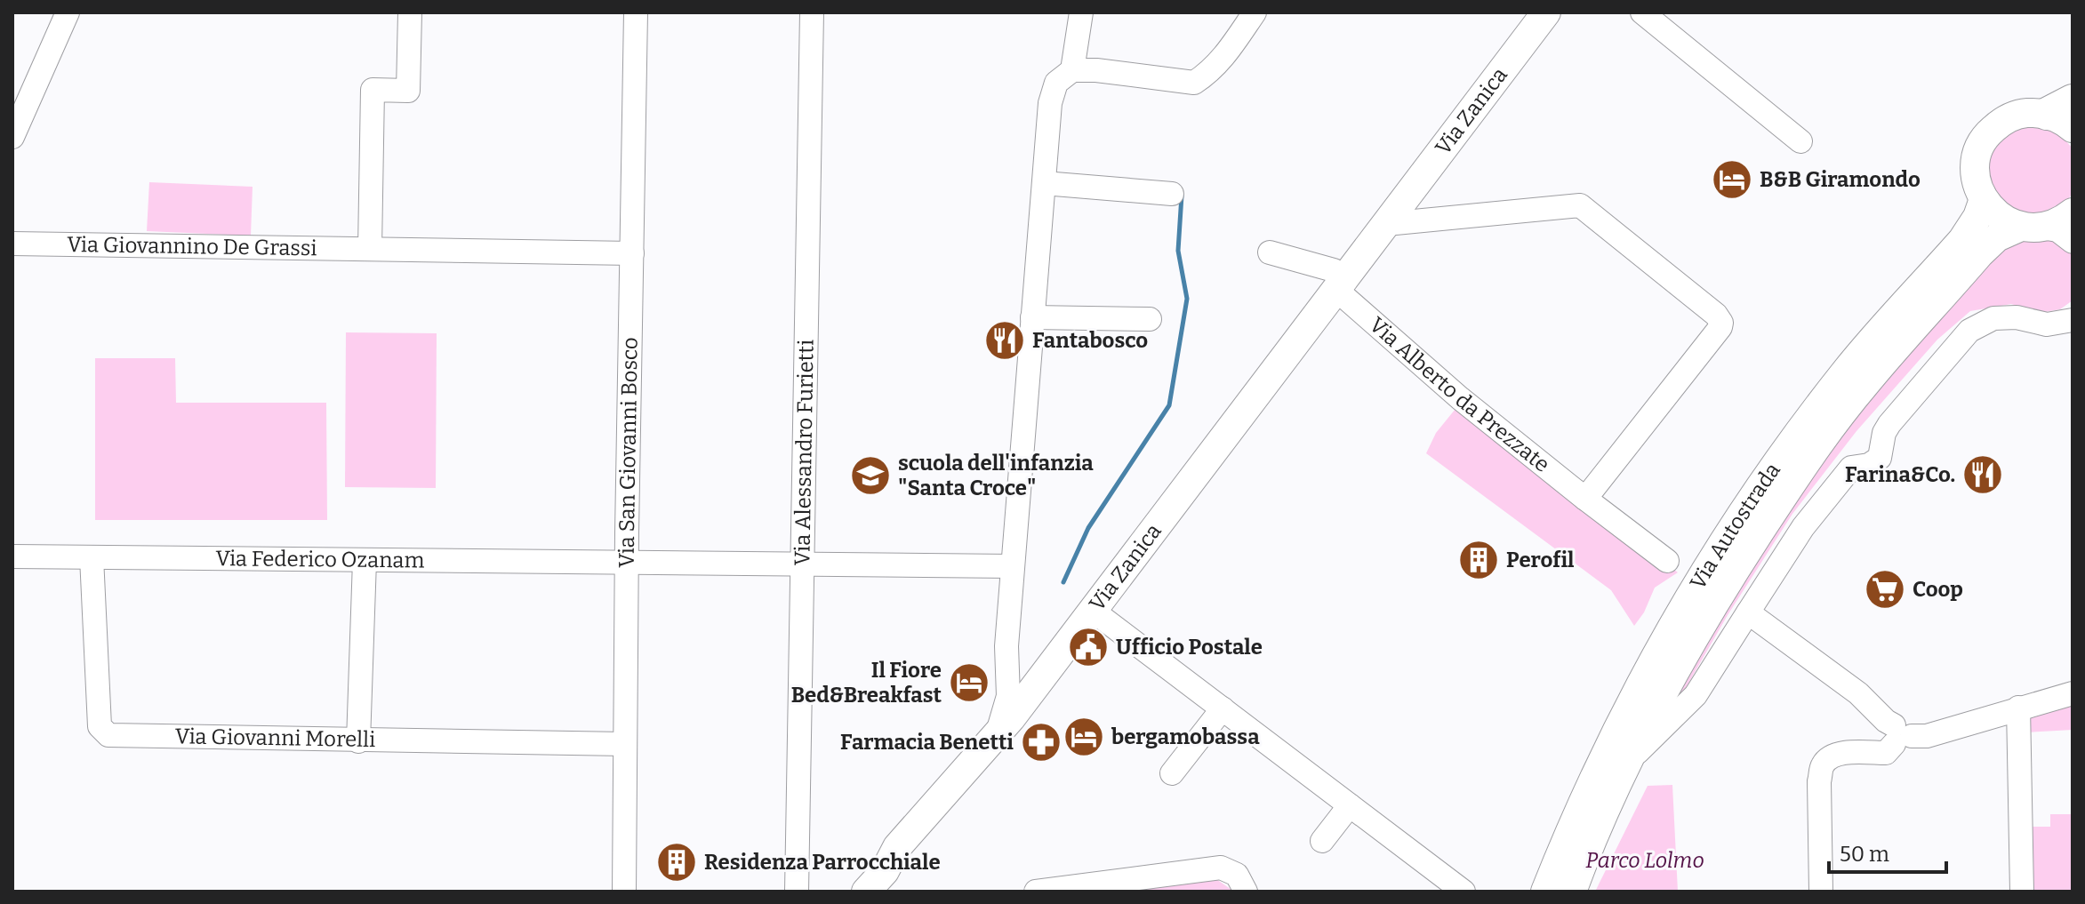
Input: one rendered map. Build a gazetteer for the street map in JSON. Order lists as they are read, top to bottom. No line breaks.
{"streets":{"main road":["Via Zanica","Via Autostrada"],"street":["Via Giovannino De Grassi","Via Alberto da Prezzate","Via San Giovanni Bosco","Via Alessandro Furietti","Via Federico Ozanam","Via Giovanni Morelli"]},"crossings":[["Via Zanica","Via Alberto da Prezzate"],["Via Giovannino De Grassi","Via San Giovanni Bosco"],["Via San Giovanni Bosco","Via Federico Ozanam"],["Via San Giovanni Bosco","Via Giovanni Morelli"],["Via Alessandro Furietti","Via Federico Ozanam"],["Via Federico Ozanam","Via Giovanni Morelli"]],"parks":["Parco Lolmo"],"places":{"hotel":["B&B Giramondo","Il Fiore Bed&Breakfast","bergamobassa"],"restaurant":["Fantabosco","Farina&Co."],"school or university":["scuola dell'infanzia \"Santa Croce\""],"building":["Perofil","Residenza Parrocchiale"],"supermarket":["Coop"],"public building":["Ufficio Postale"],"pharmacy":["Farmacia Benetti"]},"scale_bar":"50 m"}
